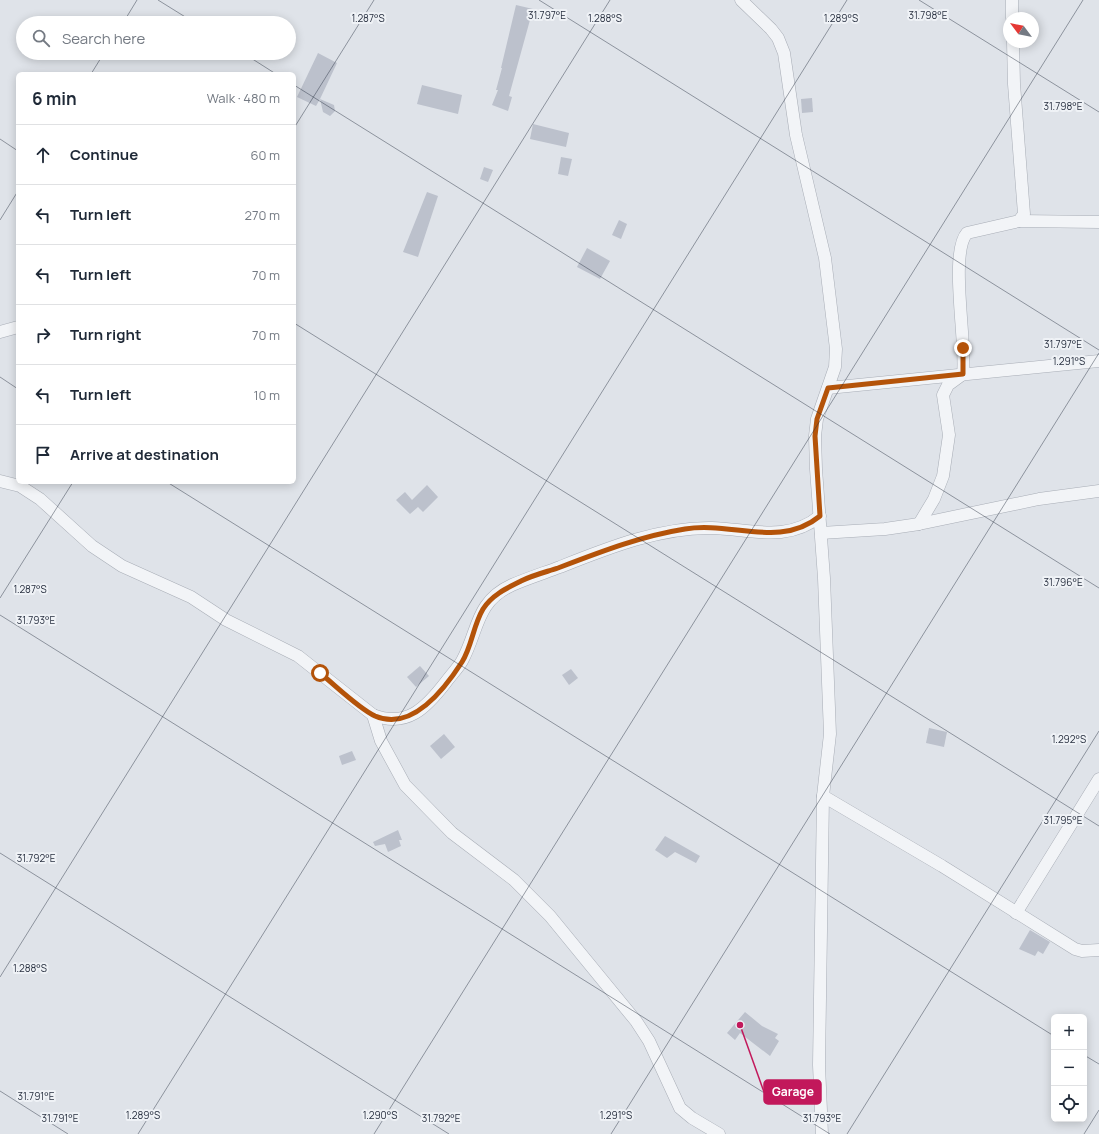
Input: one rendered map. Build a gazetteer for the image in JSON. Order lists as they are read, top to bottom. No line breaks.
{"places":["Garage"],"north":"top left","page":{"search":"Search here","heading":["6 min","Walk · 480 m"],"list":[["Continue","60 m"],["Turn left","270 m"],["Turn left","70 m"],["Turn right","70 m"],["Turn left","10 m"],"Arrive at destination"],"map_buttons":["+","−"]},"coordinates":["31.798°E","31.797°E","1.287°S","1.288°S","1.289°S","1.291°S","31.796°E","31.793°E","1.292°S","31.795°E","31.792°E","31.791°E","1.290°S"]}
